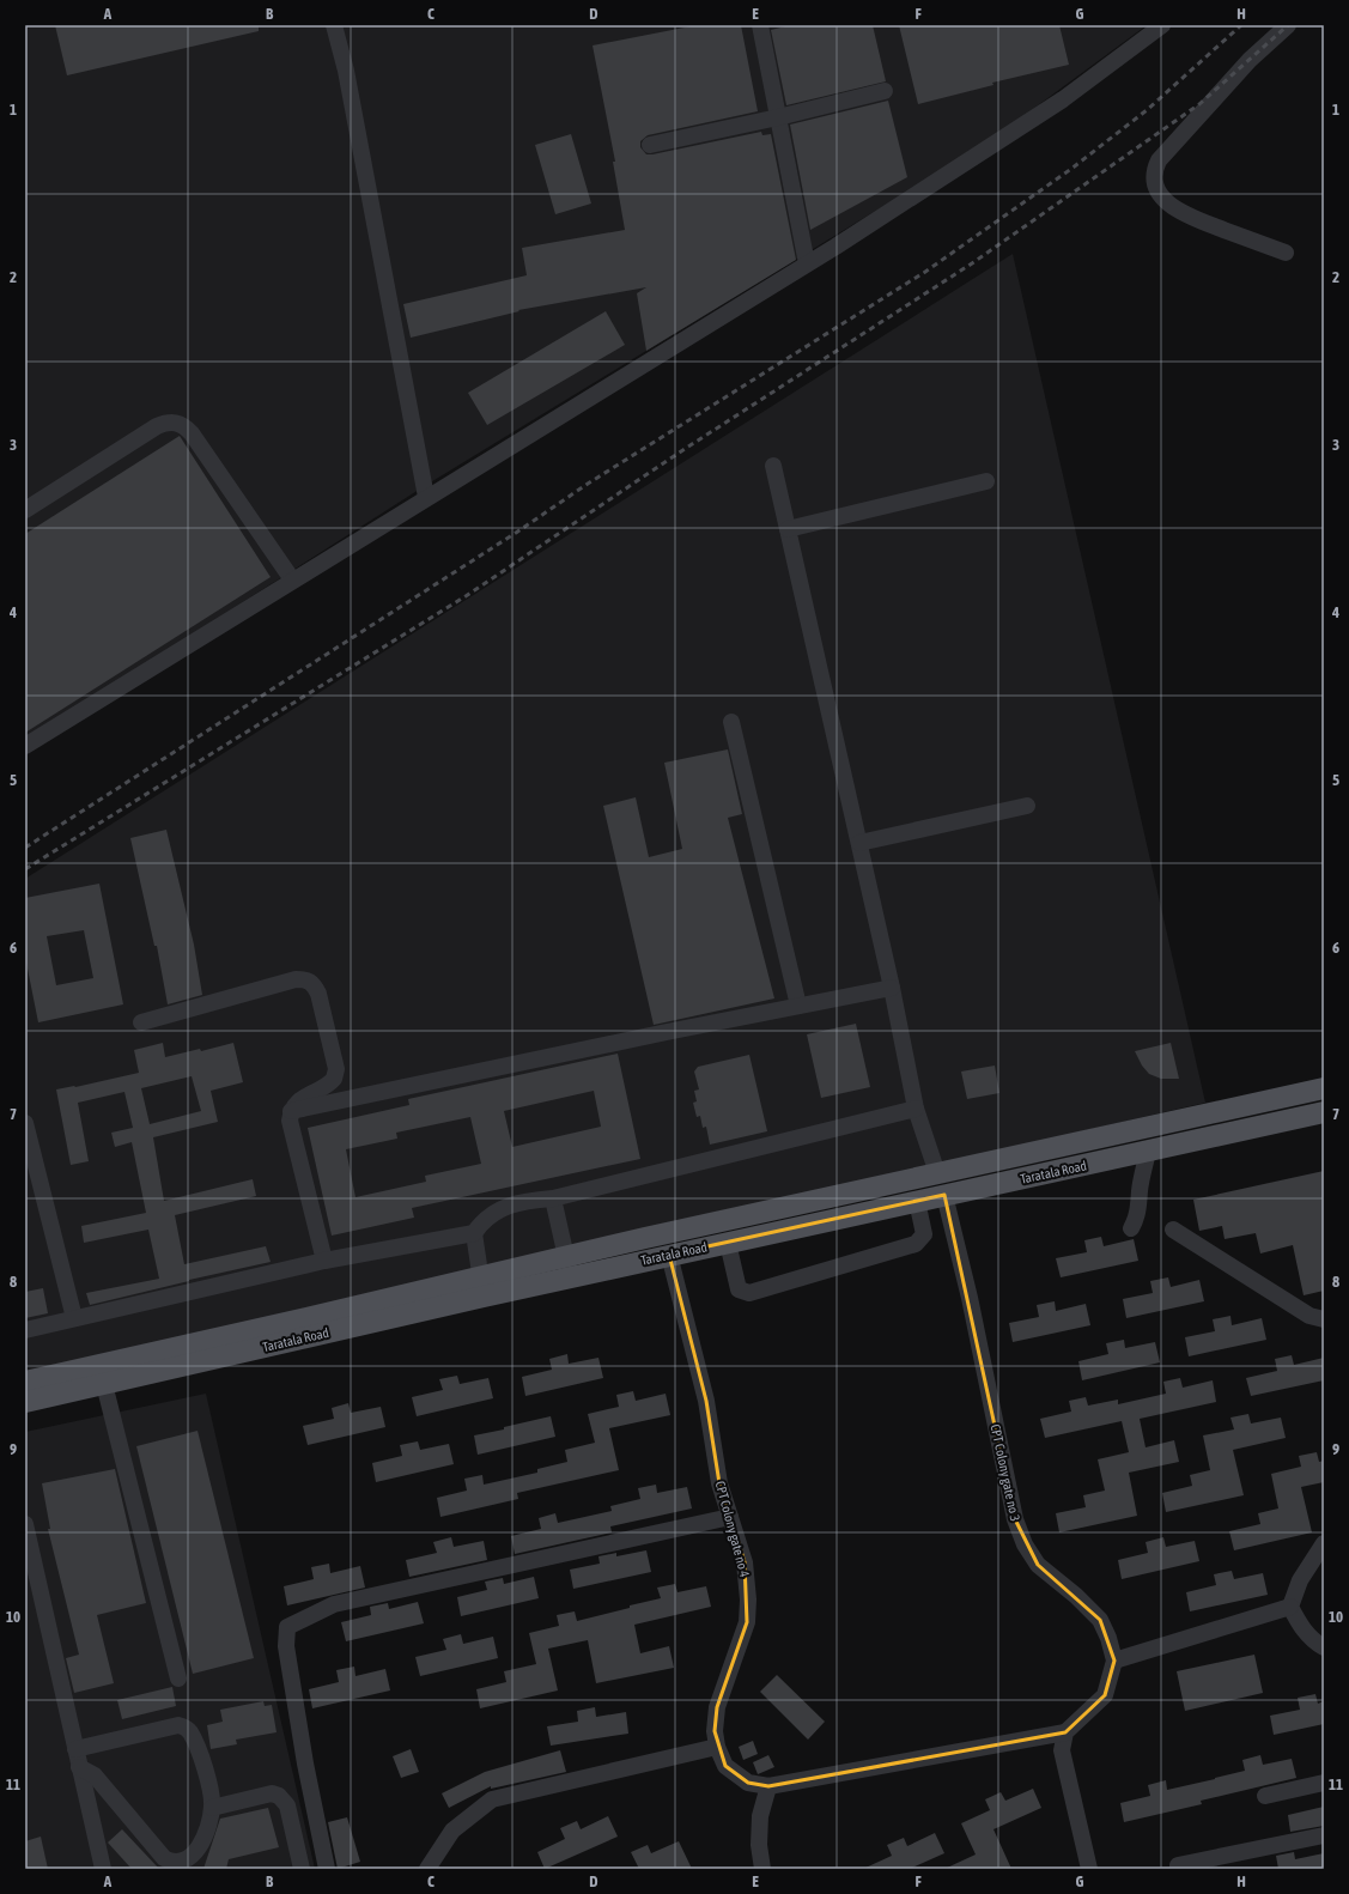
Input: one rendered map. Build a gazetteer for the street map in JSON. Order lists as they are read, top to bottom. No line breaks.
{"streets":{"main road":["Taratala Road"],"street":["CPT Colony gate no 3","CPT Colony gate no 4"]},"crossings":[["Taratala Road","CPT Colony gate no 3"],["Taratala Road","CPT Colony gate no 4"]],"grid":{"columns":["A","B","C","D","E","F","G","H"],"rows":["1","2","3","4","5","6","7","8","9","10","11"]}}
